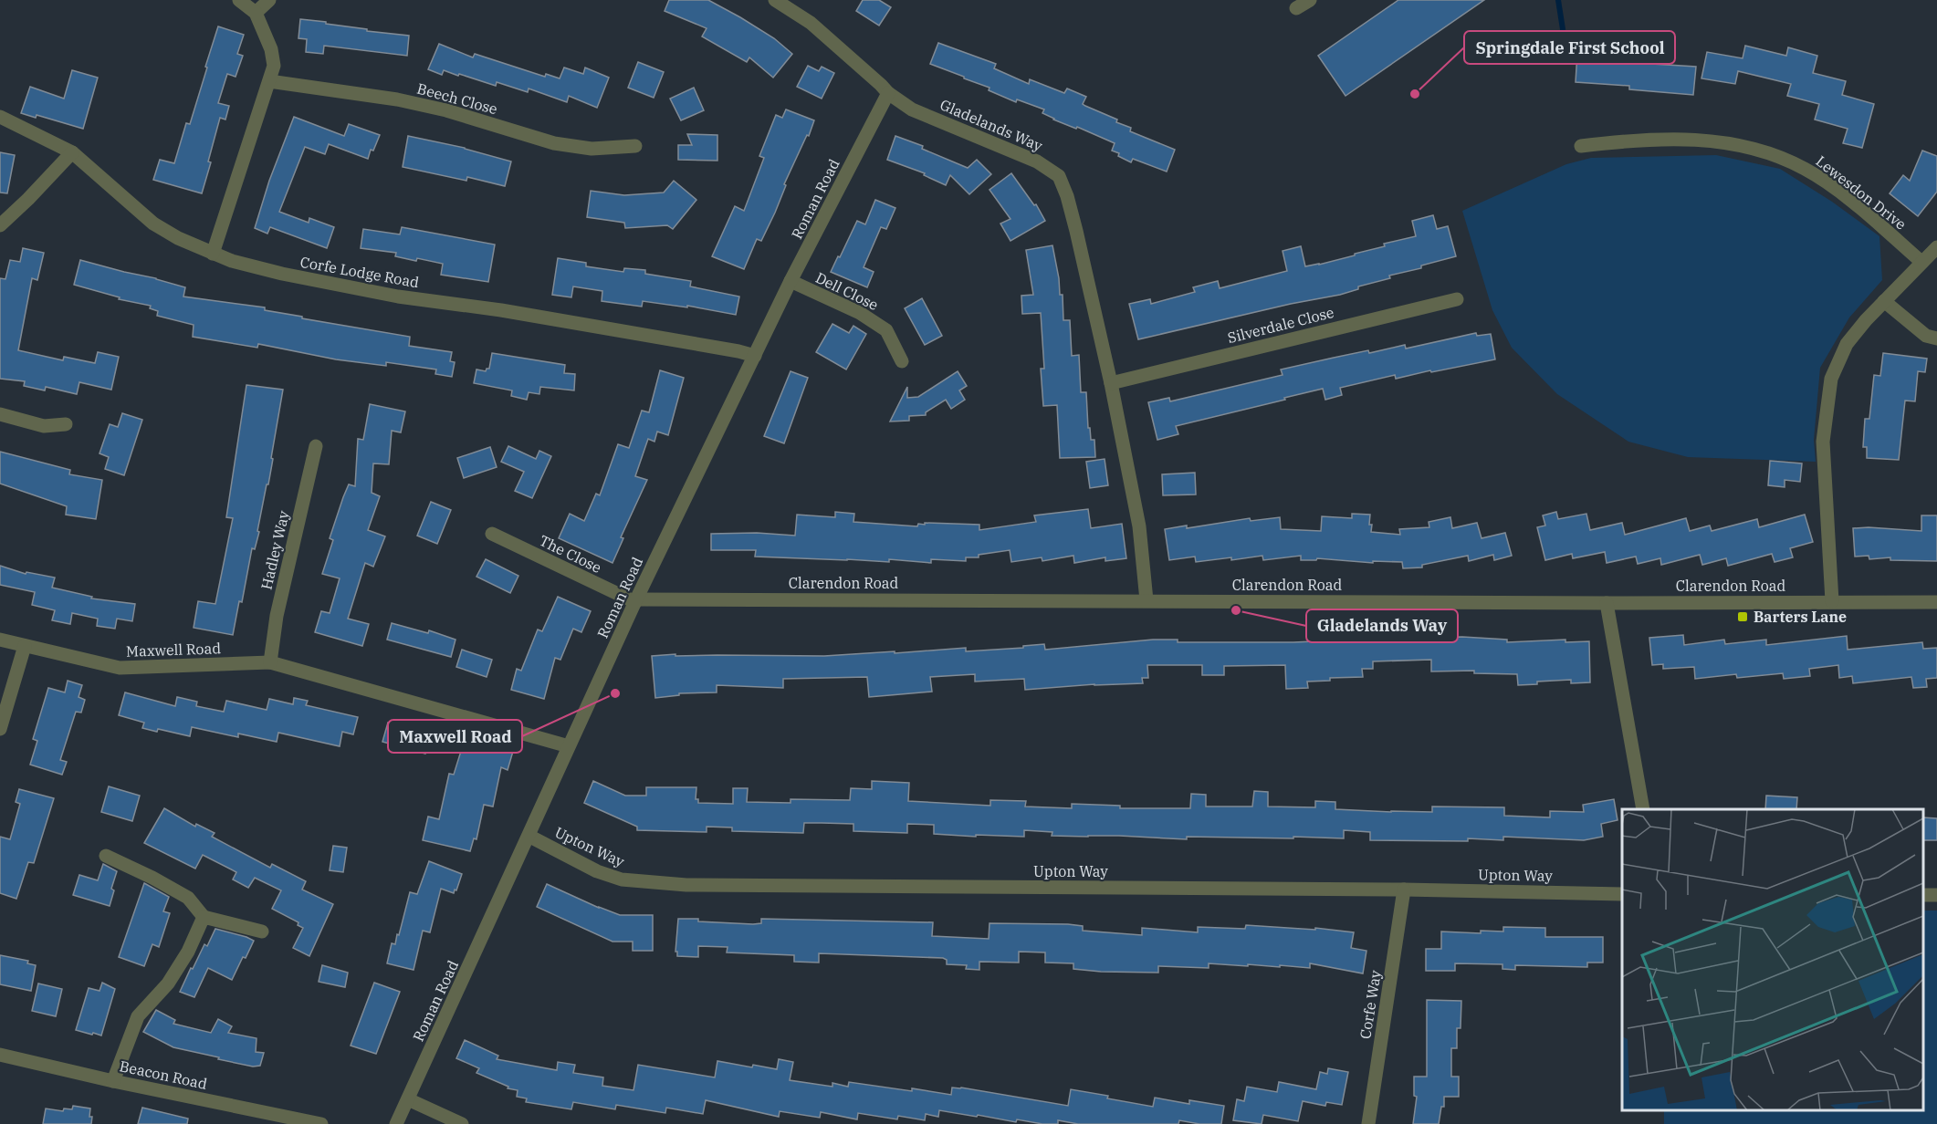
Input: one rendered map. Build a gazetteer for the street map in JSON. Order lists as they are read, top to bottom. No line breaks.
{"streets":{"street":["Beech Close","Gladelands Way","Lewesdon Drive","Roman Road","Corfe Lodge Road","Dell Close","Silverdale Close","Hadley Way","The Close","Clarendon Road","Maxwell Road","Upton Way","Corfe Way","Beacon Road"]},"crossings":[["Gladelands Way","Roman Road"],["Gladelands Way","Silverdale Close"],["Gladelands Way","Clarendon Road"],["Roman Road","Corfe Lodge Road"],["Roman Road","Dell Close"],["Roman Road","The Close"],["Roman Road","Clarendon Road"],["Roman Road","Maxwell Road"],["Roman Road","Upton Way"],["Hadley Way","Maxwell Road"],["The Close","Clarendon Road"],["Upton Way","Corfe Way"]],"places":{"other":["Springdale First School","Gladelands Way","Maxwell Road"],"transit":["Barters Lane"]}}
